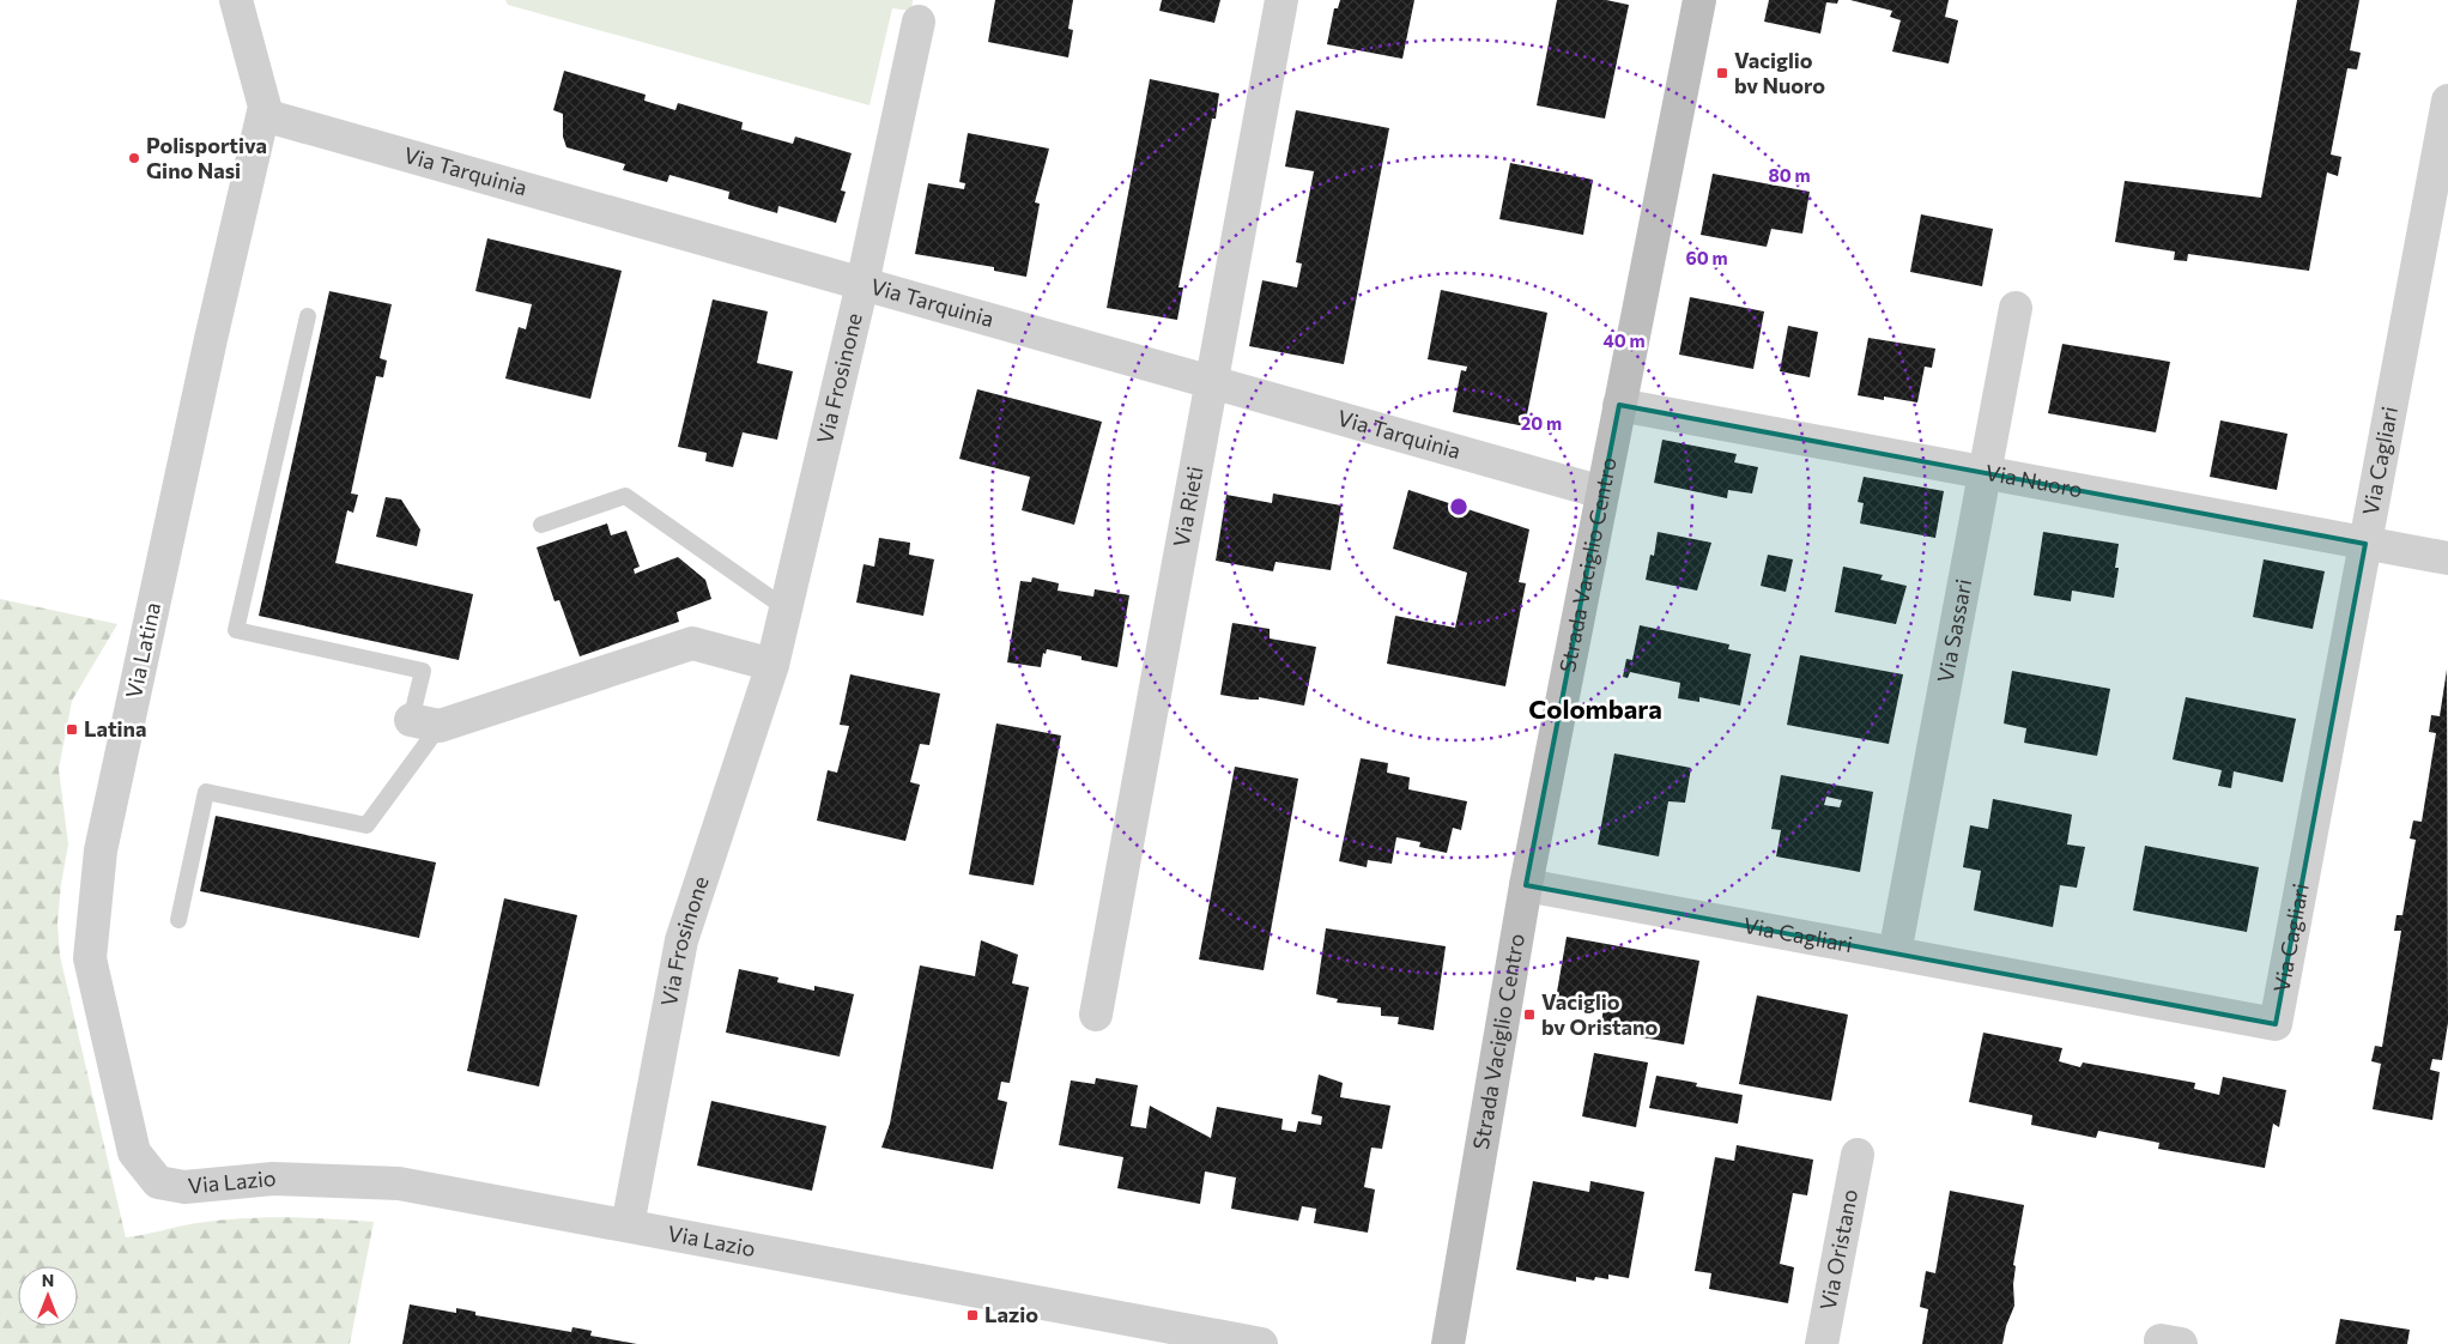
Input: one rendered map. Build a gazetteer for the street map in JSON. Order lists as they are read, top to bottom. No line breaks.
{"streets":{"street":["Via Tarquinia","Via Frosinone","Via Cagliari","Via Nuoro","Via Rieti","Strada Vaciglio Centro","Via Sassari","Via Latina","Via Lazio","Via Oristano"]},"crossings":[["Via Tarquinia","Via Frosinone"],["Via Tarquinia","Via Rieti"],["Via Tarquinia","Strada Vaciglio Centro"],["Via Tarquinia","Via Latina"],["Via Frosinone","Via Lazio"],["Via Cagliari","Via Nuoro"],["Via Cagliari","Strada Vaciglio Centro"],["Via Cagliari","Via Sassari"],["Via Nuoro","Strada Vaciglio Centro"],["Via Nuoro","Via Sassari"],["Via Latina","Via Lazio"]],"districts":["Colombara"],"places":{"transit":["Vaciglio bv Nuoro","Latina","Vaciglio bv Oristano","Lazio"],"other":["Polisportiva Gino Nasi"]},"north":"top","rings":["80 m","60 m","40 m","20 m"]}
